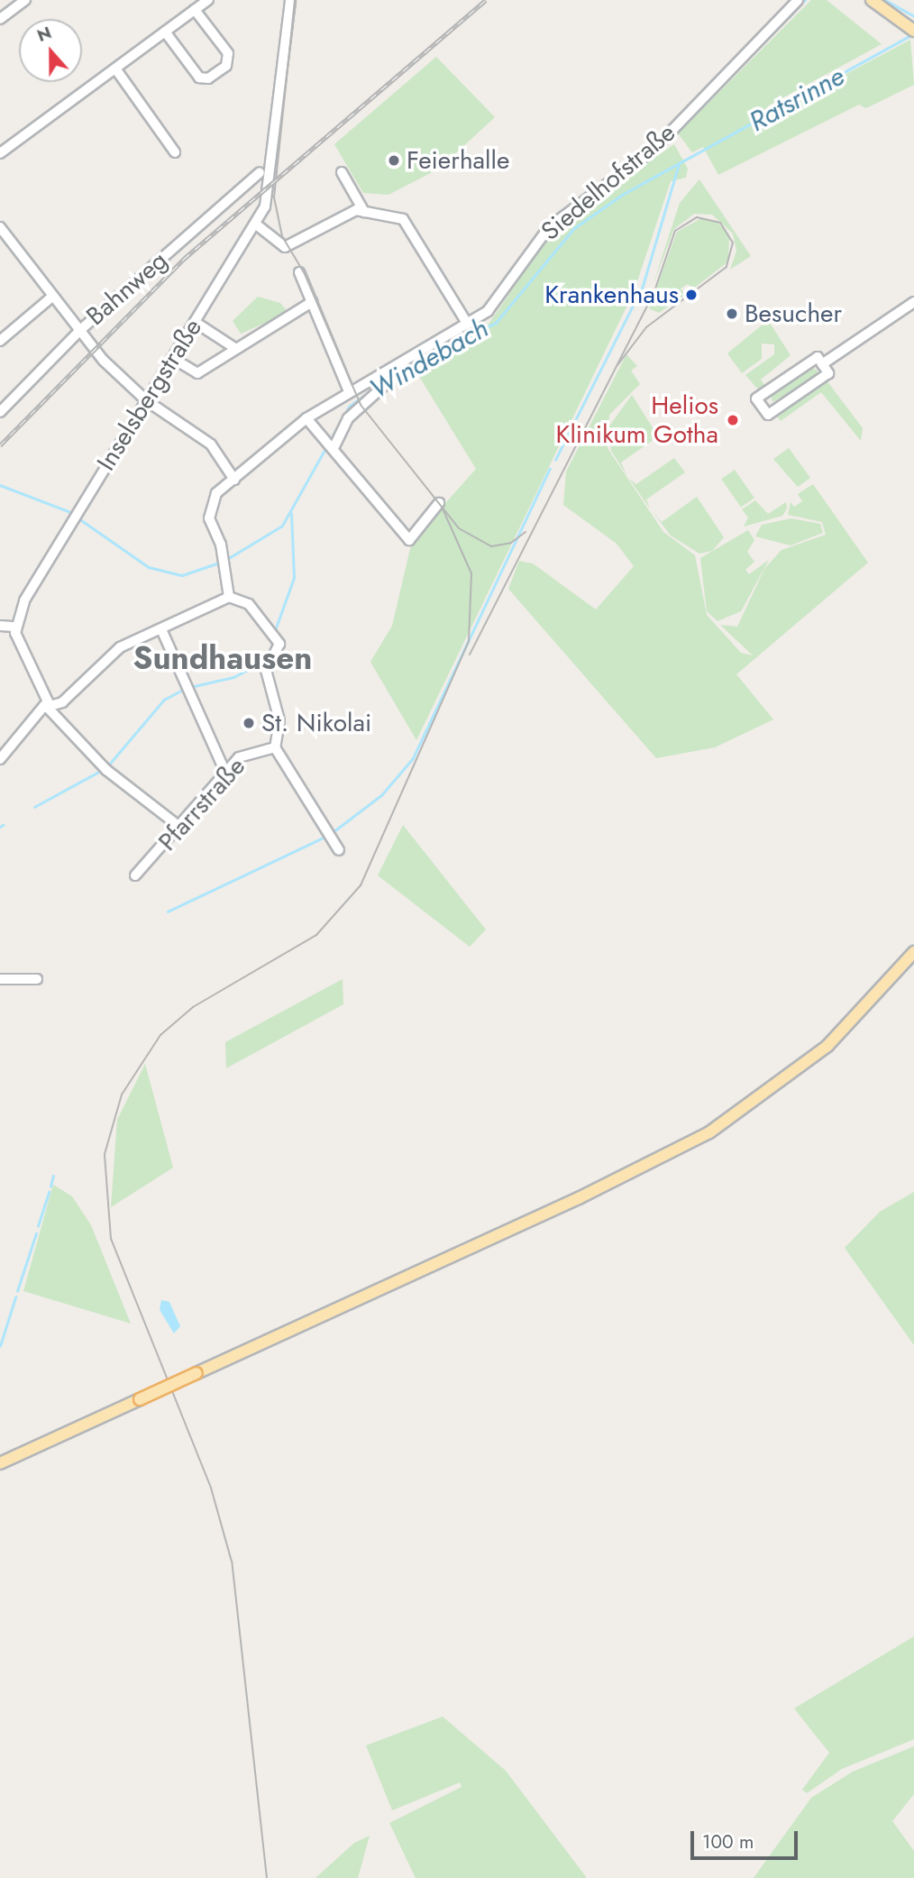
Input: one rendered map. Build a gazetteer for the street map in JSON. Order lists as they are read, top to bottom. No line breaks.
{"streets":{"street":["Siedelhofstraße","Bahnweg","Inselsbergstraße","Pfarrstraße"]},"districts":["Sundhausen"],"water":["Ratsrinne","Windebach"],"places":["Feierhalle","Krankenhaus","Besucher","Helios Klinikum Gotha","St. Nikolai"],"scale_bar":"100 m","north":"top"}
